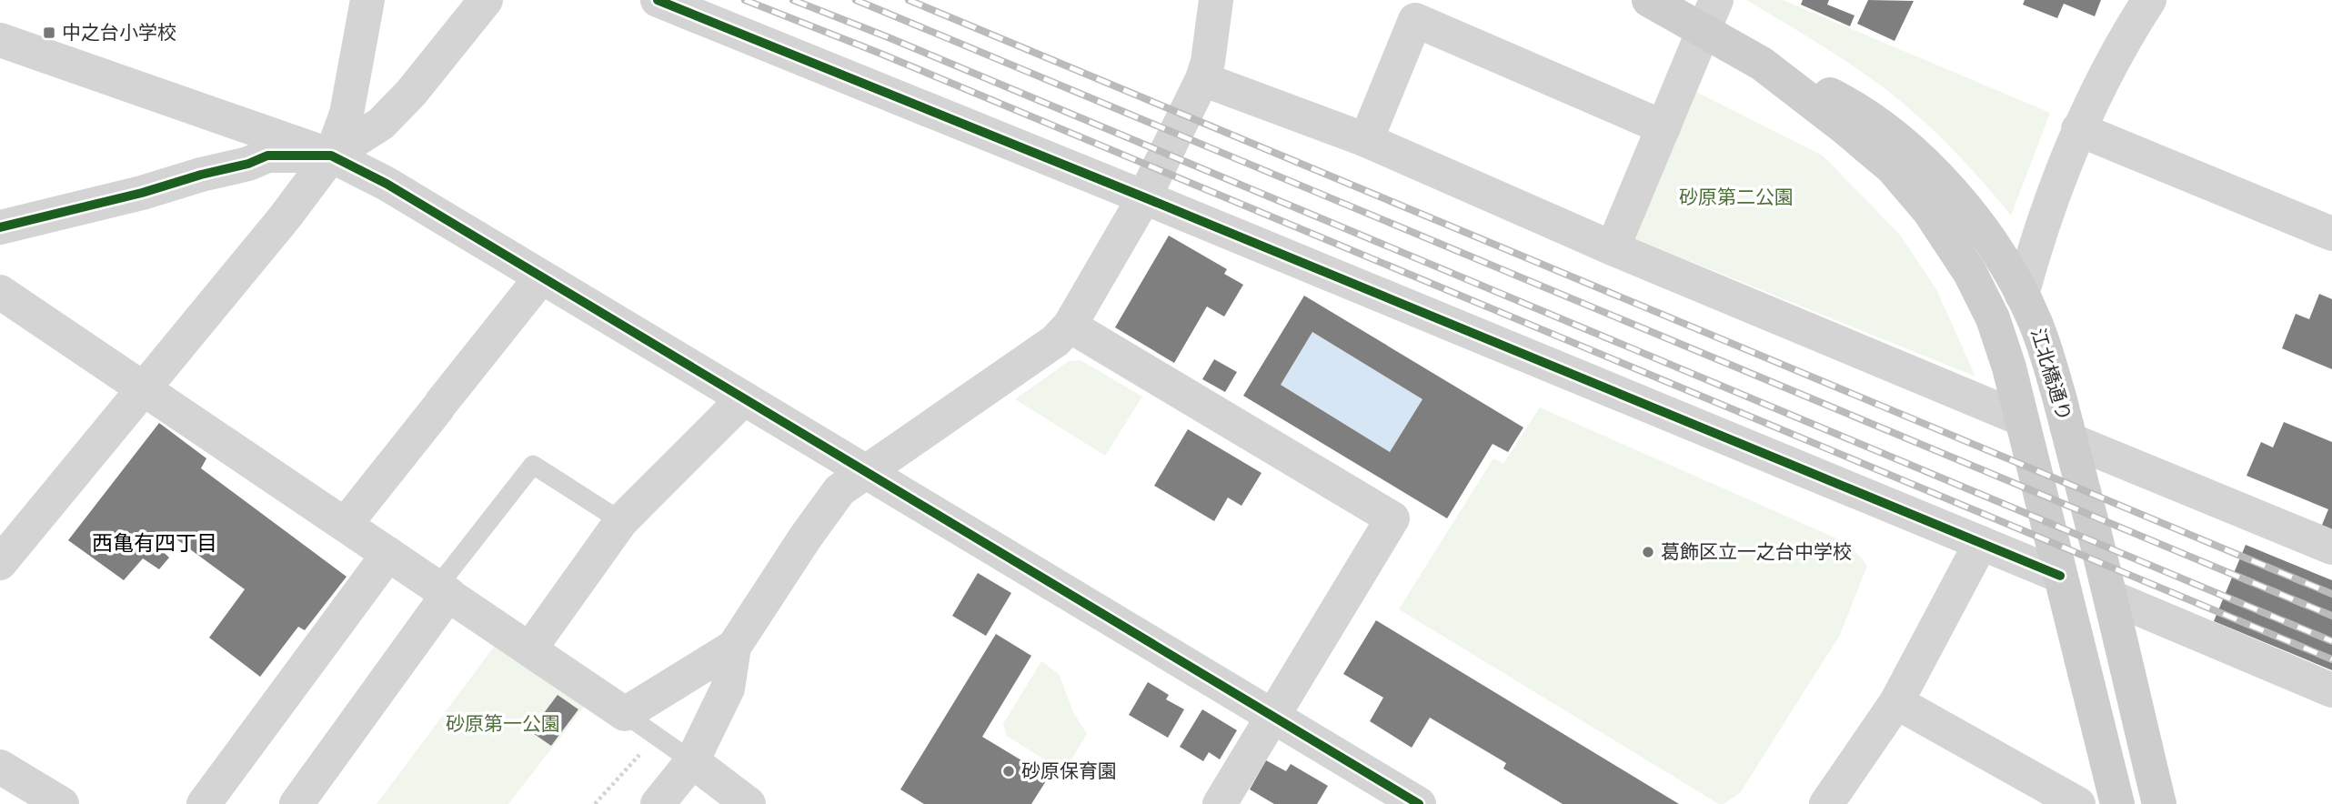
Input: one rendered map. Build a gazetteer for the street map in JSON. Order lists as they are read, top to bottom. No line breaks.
{"streets":{"main road":["江北橋通り"]},"districts":["西亀有四丁目"],"parks":["砂原第二公園","砂原第一公園"],"places":{"transit":["中之台小学校"],"other":["葛飾区立一之台中学校","砂原保育園"]}}
